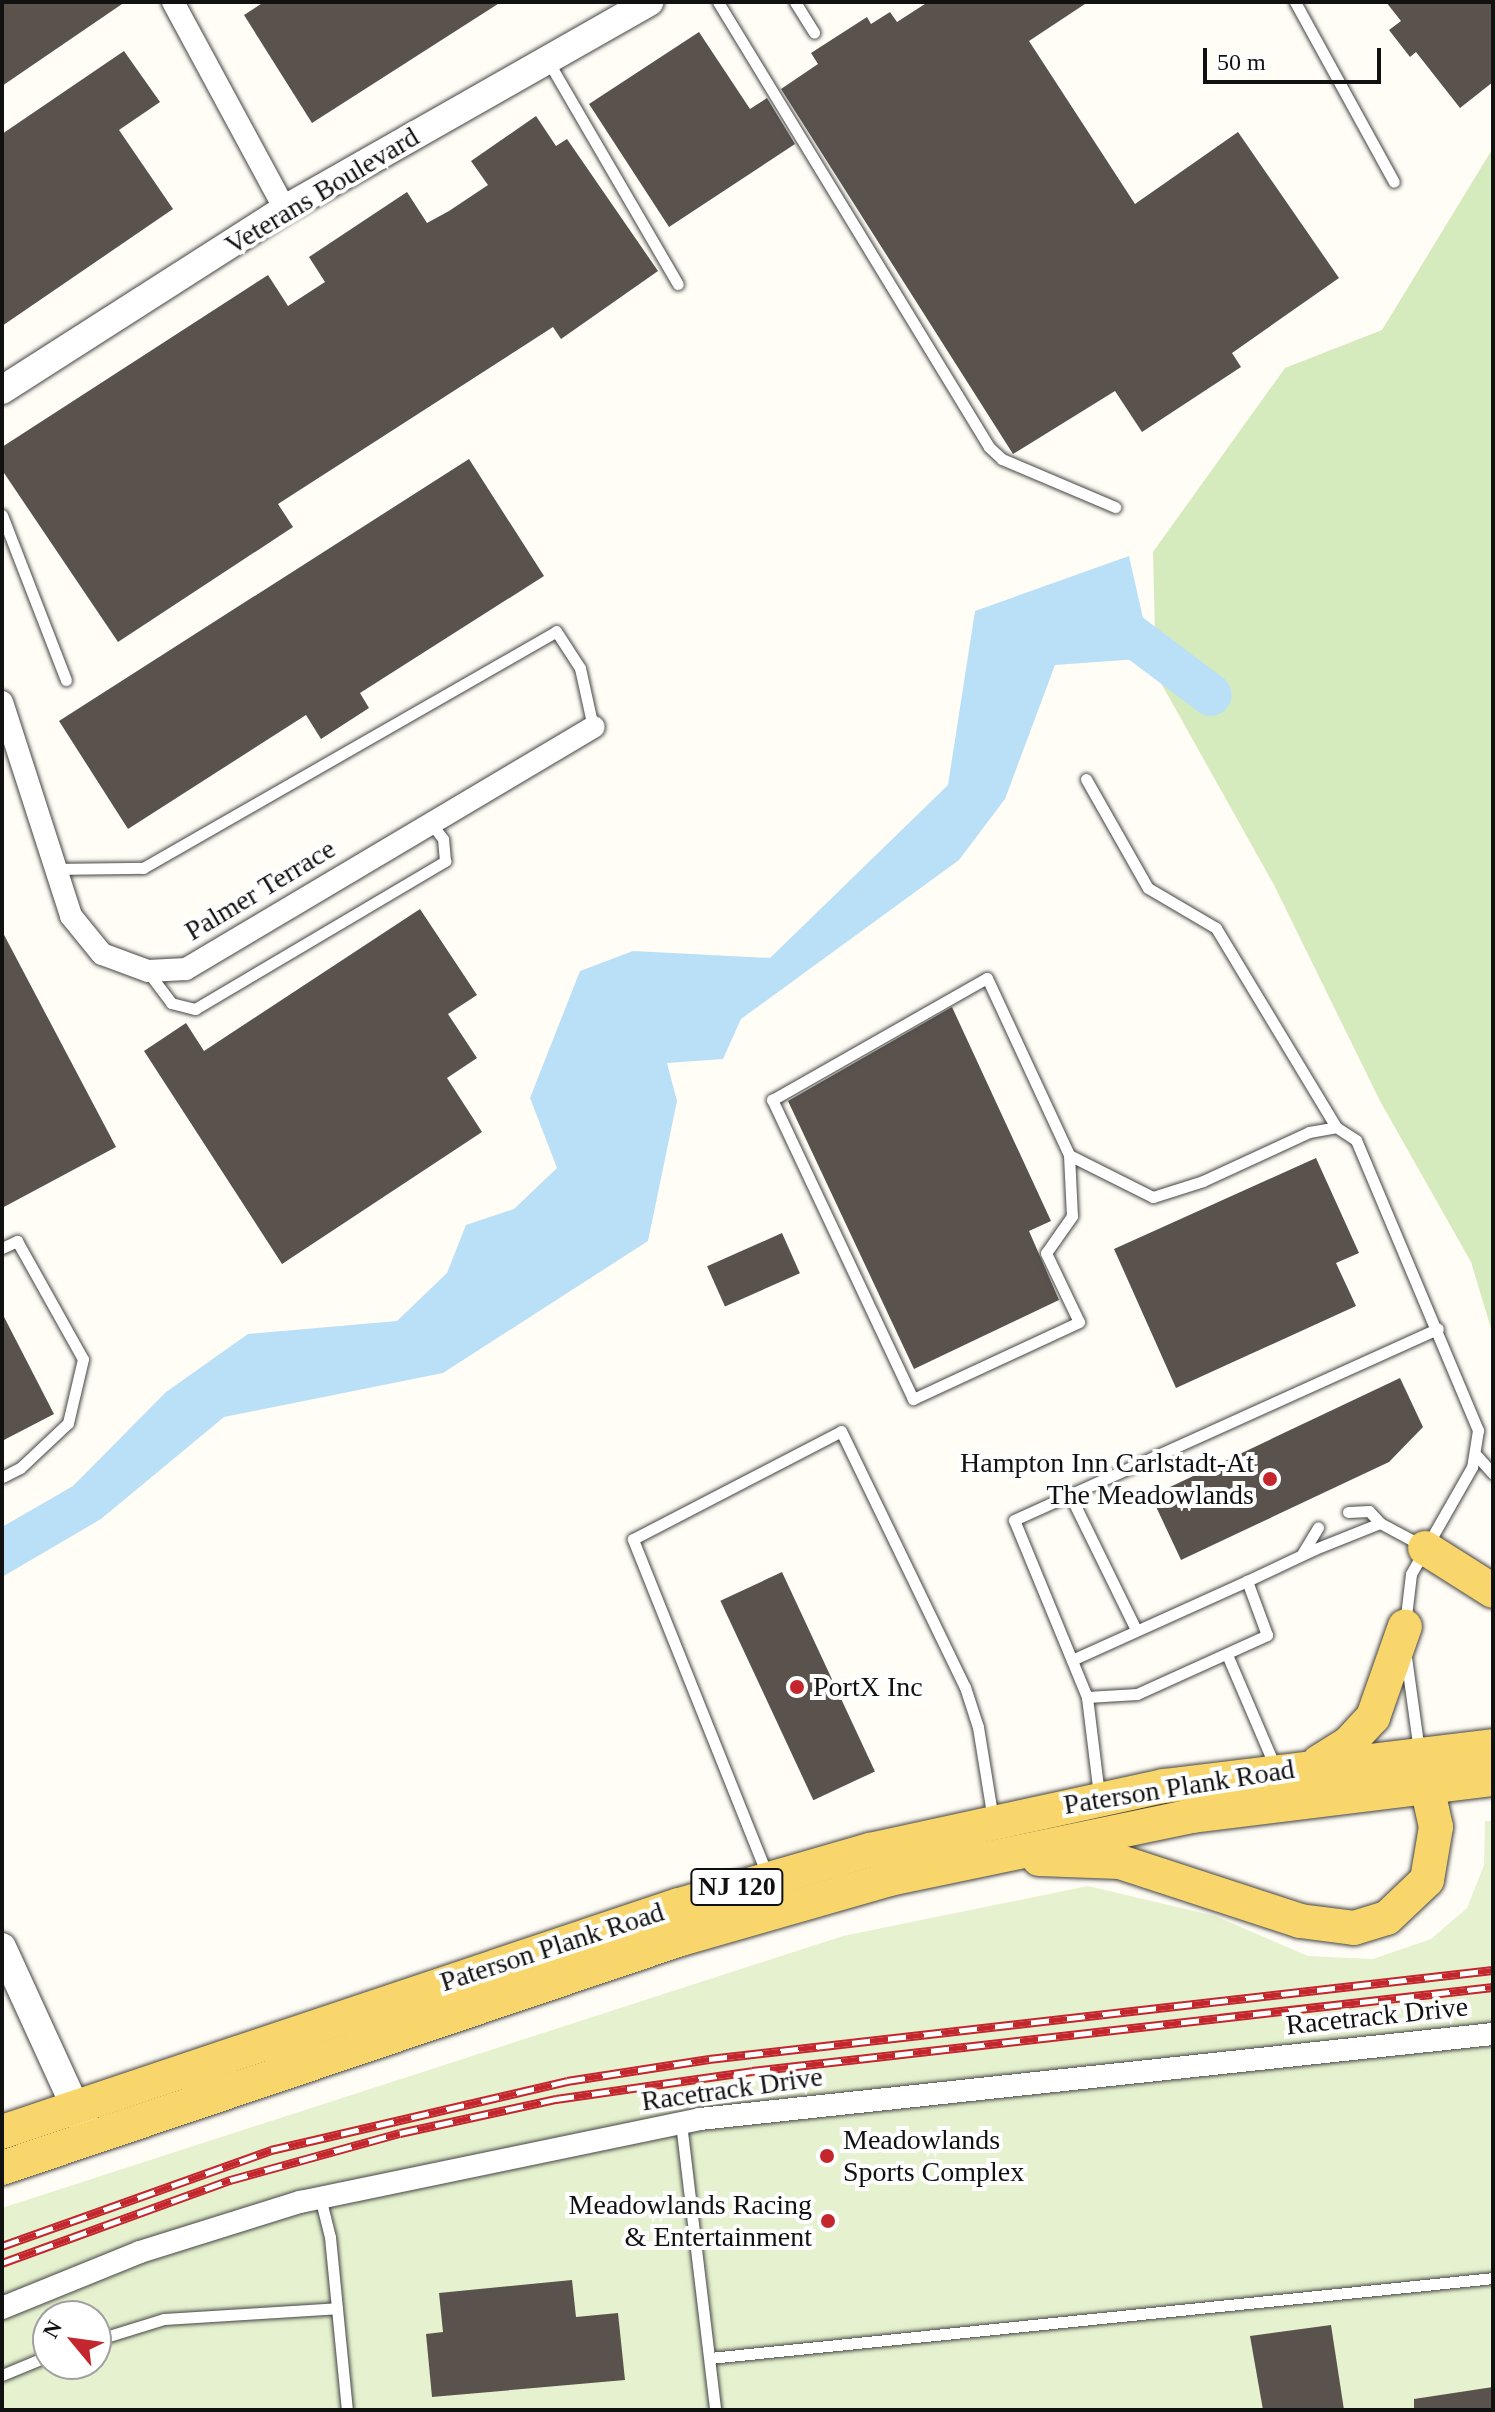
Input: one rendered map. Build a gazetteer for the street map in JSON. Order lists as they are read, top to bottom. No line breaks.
{"streets":{"main road":["Paterson Plank Road","NJ 120"],"street":["Veterans Boulevard","Palmer Terrace","Racetrack Drive"]},"crossings":[["Paterson Plank Road","NJ 120"]],"places":["Hampton Inn Carlstadt-At The Meadowlands","PortX Inc","Meadowlands Sports Complex","Meadowlands Racing & Entertainment"],"scale_bar":"50 m","north":"top left"}
